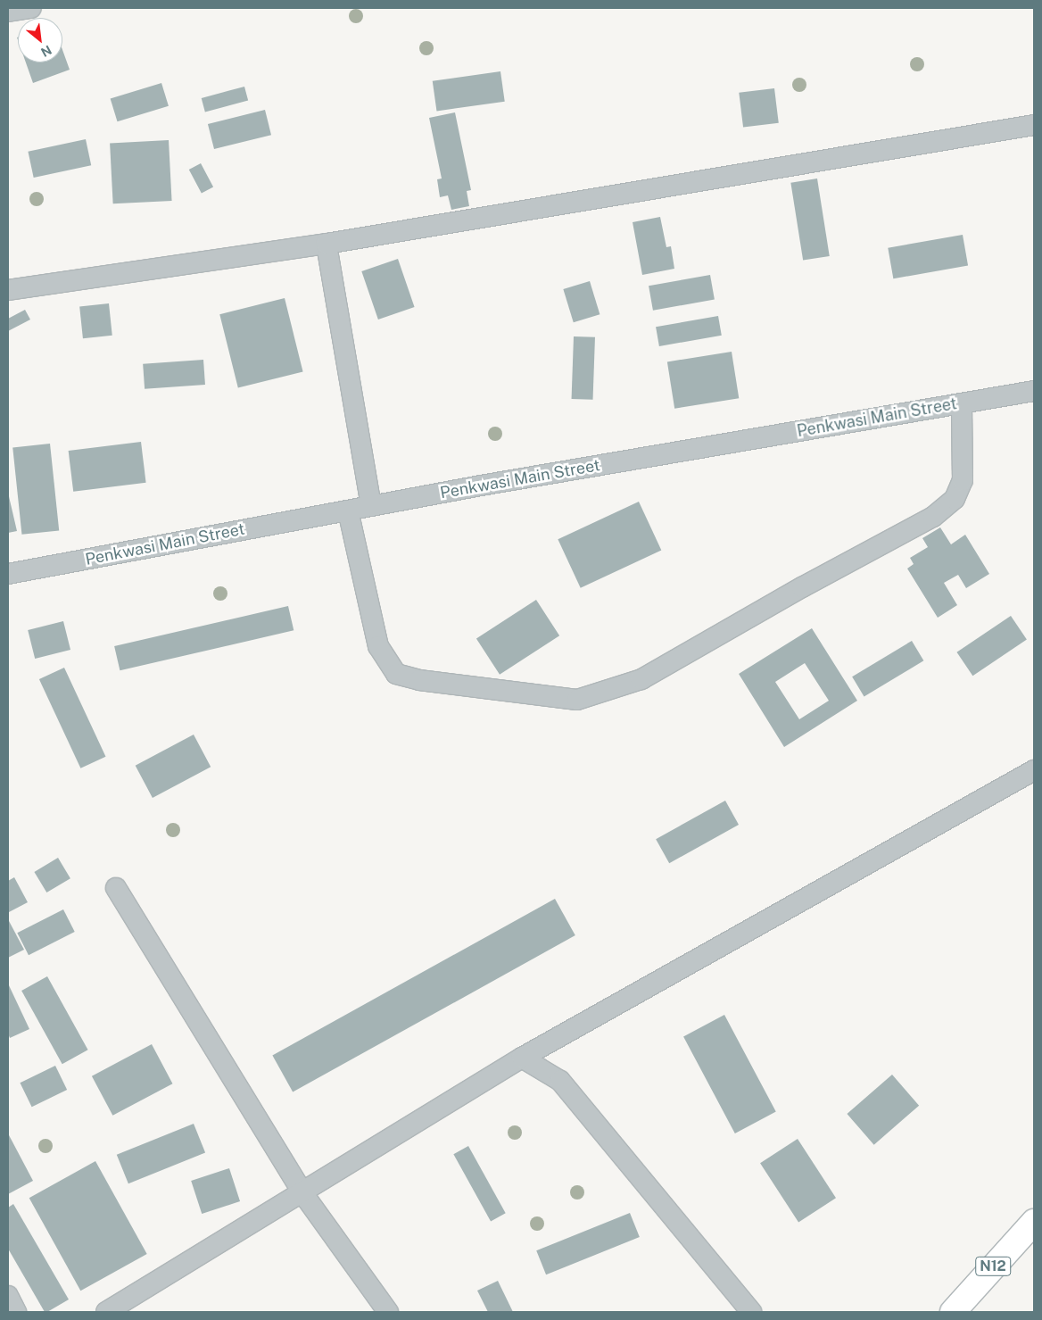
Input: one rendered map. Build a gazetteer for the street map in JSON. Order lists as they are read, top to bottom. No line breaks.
{"streets":{"highway":["N12"],"street":["Penkwasi Main Street"]},"north":"bottom right"}
